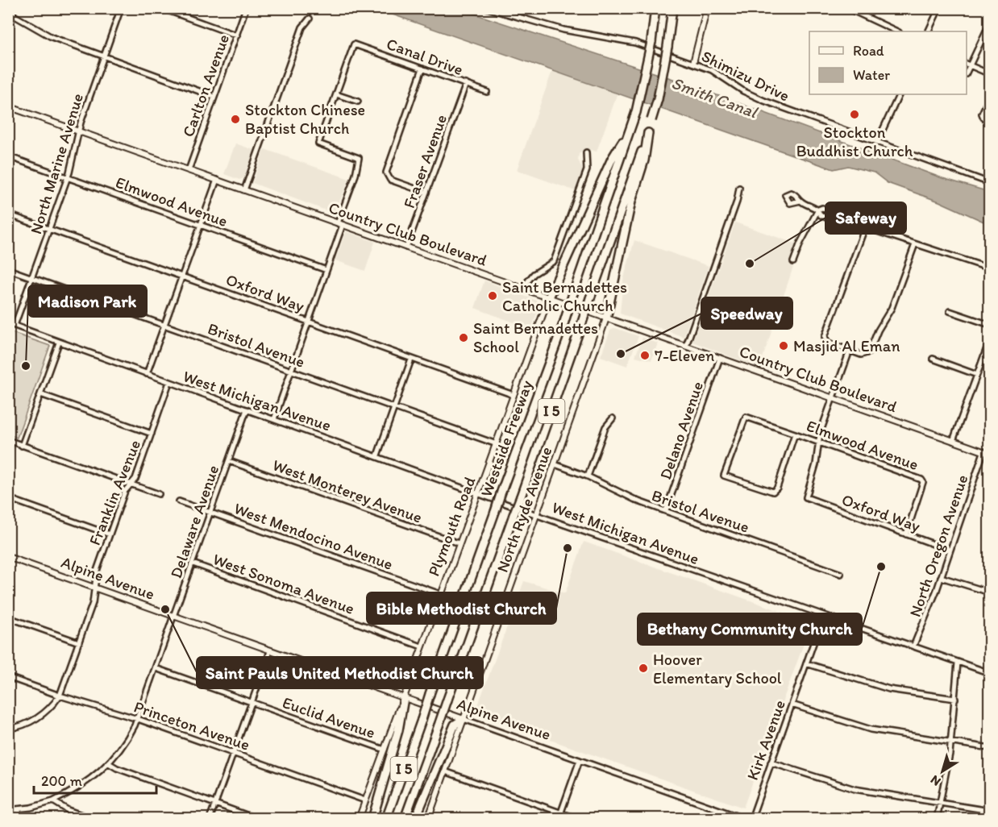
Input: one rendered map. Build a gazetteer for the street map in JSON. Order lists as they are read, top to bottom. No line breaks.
{"streets":{"highway":["I 5","Westside Freeway"],"street":["Canal Drive","Shimizu Drive","Carlton Avenue","Fraser Avenue","North Marine Avenue","Elmwood Avenue","Country Club Boulevard","Oxford Way","Bristol Avenue","West Michigan Avenue","Delano Avenue","West Monterey Avenue","Franklin Avenue","North Ryde Avenue","Delaware Avenue","Plymouth Road","West Mendocino Avenue","North Oregon Avenue","Alpine Avenue","West Sonoma Avenue","Euclid Avenue","Princeton Avenue","Kirk Avenue"]},"crossings":[["Canal Drive","Fraser Avenue"],["Carlton Avenue","Country Club Boulevard"],["Fraser Avenue","Country Club Boulevard"],["North Marine Avenue","Elmwood Avenue"],["North Marine Avenue","Country Club Boulevard"],["North Marine Avenue","Oxford Way"],["North Marine Avenue","Bristol Avenue"],["North Marine Avenue","West Michigan Avenue"],["Elmwood Avenue","Oxford Way"],["Country Club Boulevard","Delano Avenue"],["Country Club Boulevard","North Ryde Avenue"],["Country Club Boulevard","Plymouth Road"],["Country Club Boulevard","North Oregon Avenue"],["Oxford Way","Plymouth Road"],["Oxford Way","North Oregon Avenue"],["Bristol Avenue","Delano Avenue"],["Bristol Avenue","North Ryde Avenue"],["Bristol Avenue","Plymouth Road"],["West Michigan Avenue","Franklin Avenue"],["West Michigan Avenue","North Ryde Avenue"],["West Michigan Avenue","Delaware Avenue"],["West Michigan Avenue","Plymouth Road"],["West Michigan Avenue","North Oregon Avenue"],["West Michigan Avenue","Kirk Avenue"],["West Monterey Avenue","Delaware Avenue"],["West Monterey Avenue","Plymouth Road"],["Franklin Avenue","Alpine Avenue"],["Franklin Avenue","Princeton Avenue"],["North Ryde Avenue","Alpine Avenue"],["Delaware Avenue","West Mendocino Avenue"],["Delaware Avenue","Alpine Avenue"],["Delaware Avenue","West Sonoma Avenue"],["Delaware Avenue","Euclid Avenue"],["Delaware Avenue","Princeton Avenue"],["Plymouth Road","West Mendocino Avenue"],["Plymouth Road","Alpine Avenue"],["Plymouth Road","West Sonoma Avenue"],["Plymouth Road","Euclid Avenue"],["Plymouth Road","Princeton Avenue"]],"water":["Smith Canal"],"places":["Stockton Buddhist Church","Stockton Chinese Baptist Church","Safeway","Saint Bernadettes Catholic Church","Saint Bernadettes School","Masjid Al Eman","Speedway","7-Eleven","Madison Park","Bible Methodist Church","Bethany Community Church","Saint Pauls United Methodist Church","Hoover Elementary School"],"legend":["Road","Water"],"scale_bar":"200 m","north":"bottom left"}
